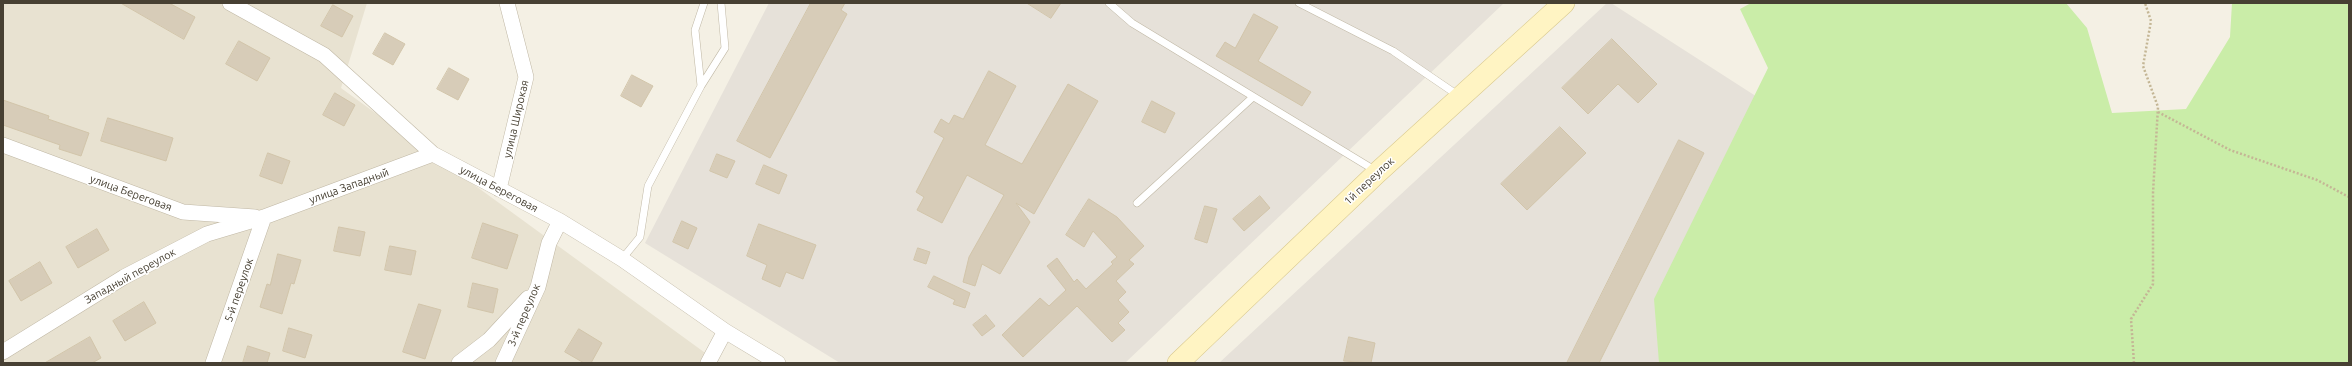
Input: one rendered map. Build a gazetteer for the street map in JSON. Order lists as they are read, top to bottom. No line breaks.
{"streets":{"street":["улица Широкая","1й переулок","улица Западный","улица Береговая","Западный переулок","5-й переулок","3-й переулок"]},"crossings":[["улица Широкая","улица Береговая"],["улица Западный","улица Береговая"],["улица Западный","Западный переулок"],["улица Западный","5-й переулок"],["улица Береговая","Западный переулок"],["улица Береговая","5-й переулок"],["улица Береговая","3-й переулок"],["Западный переулок","5-й переулок"]]}
